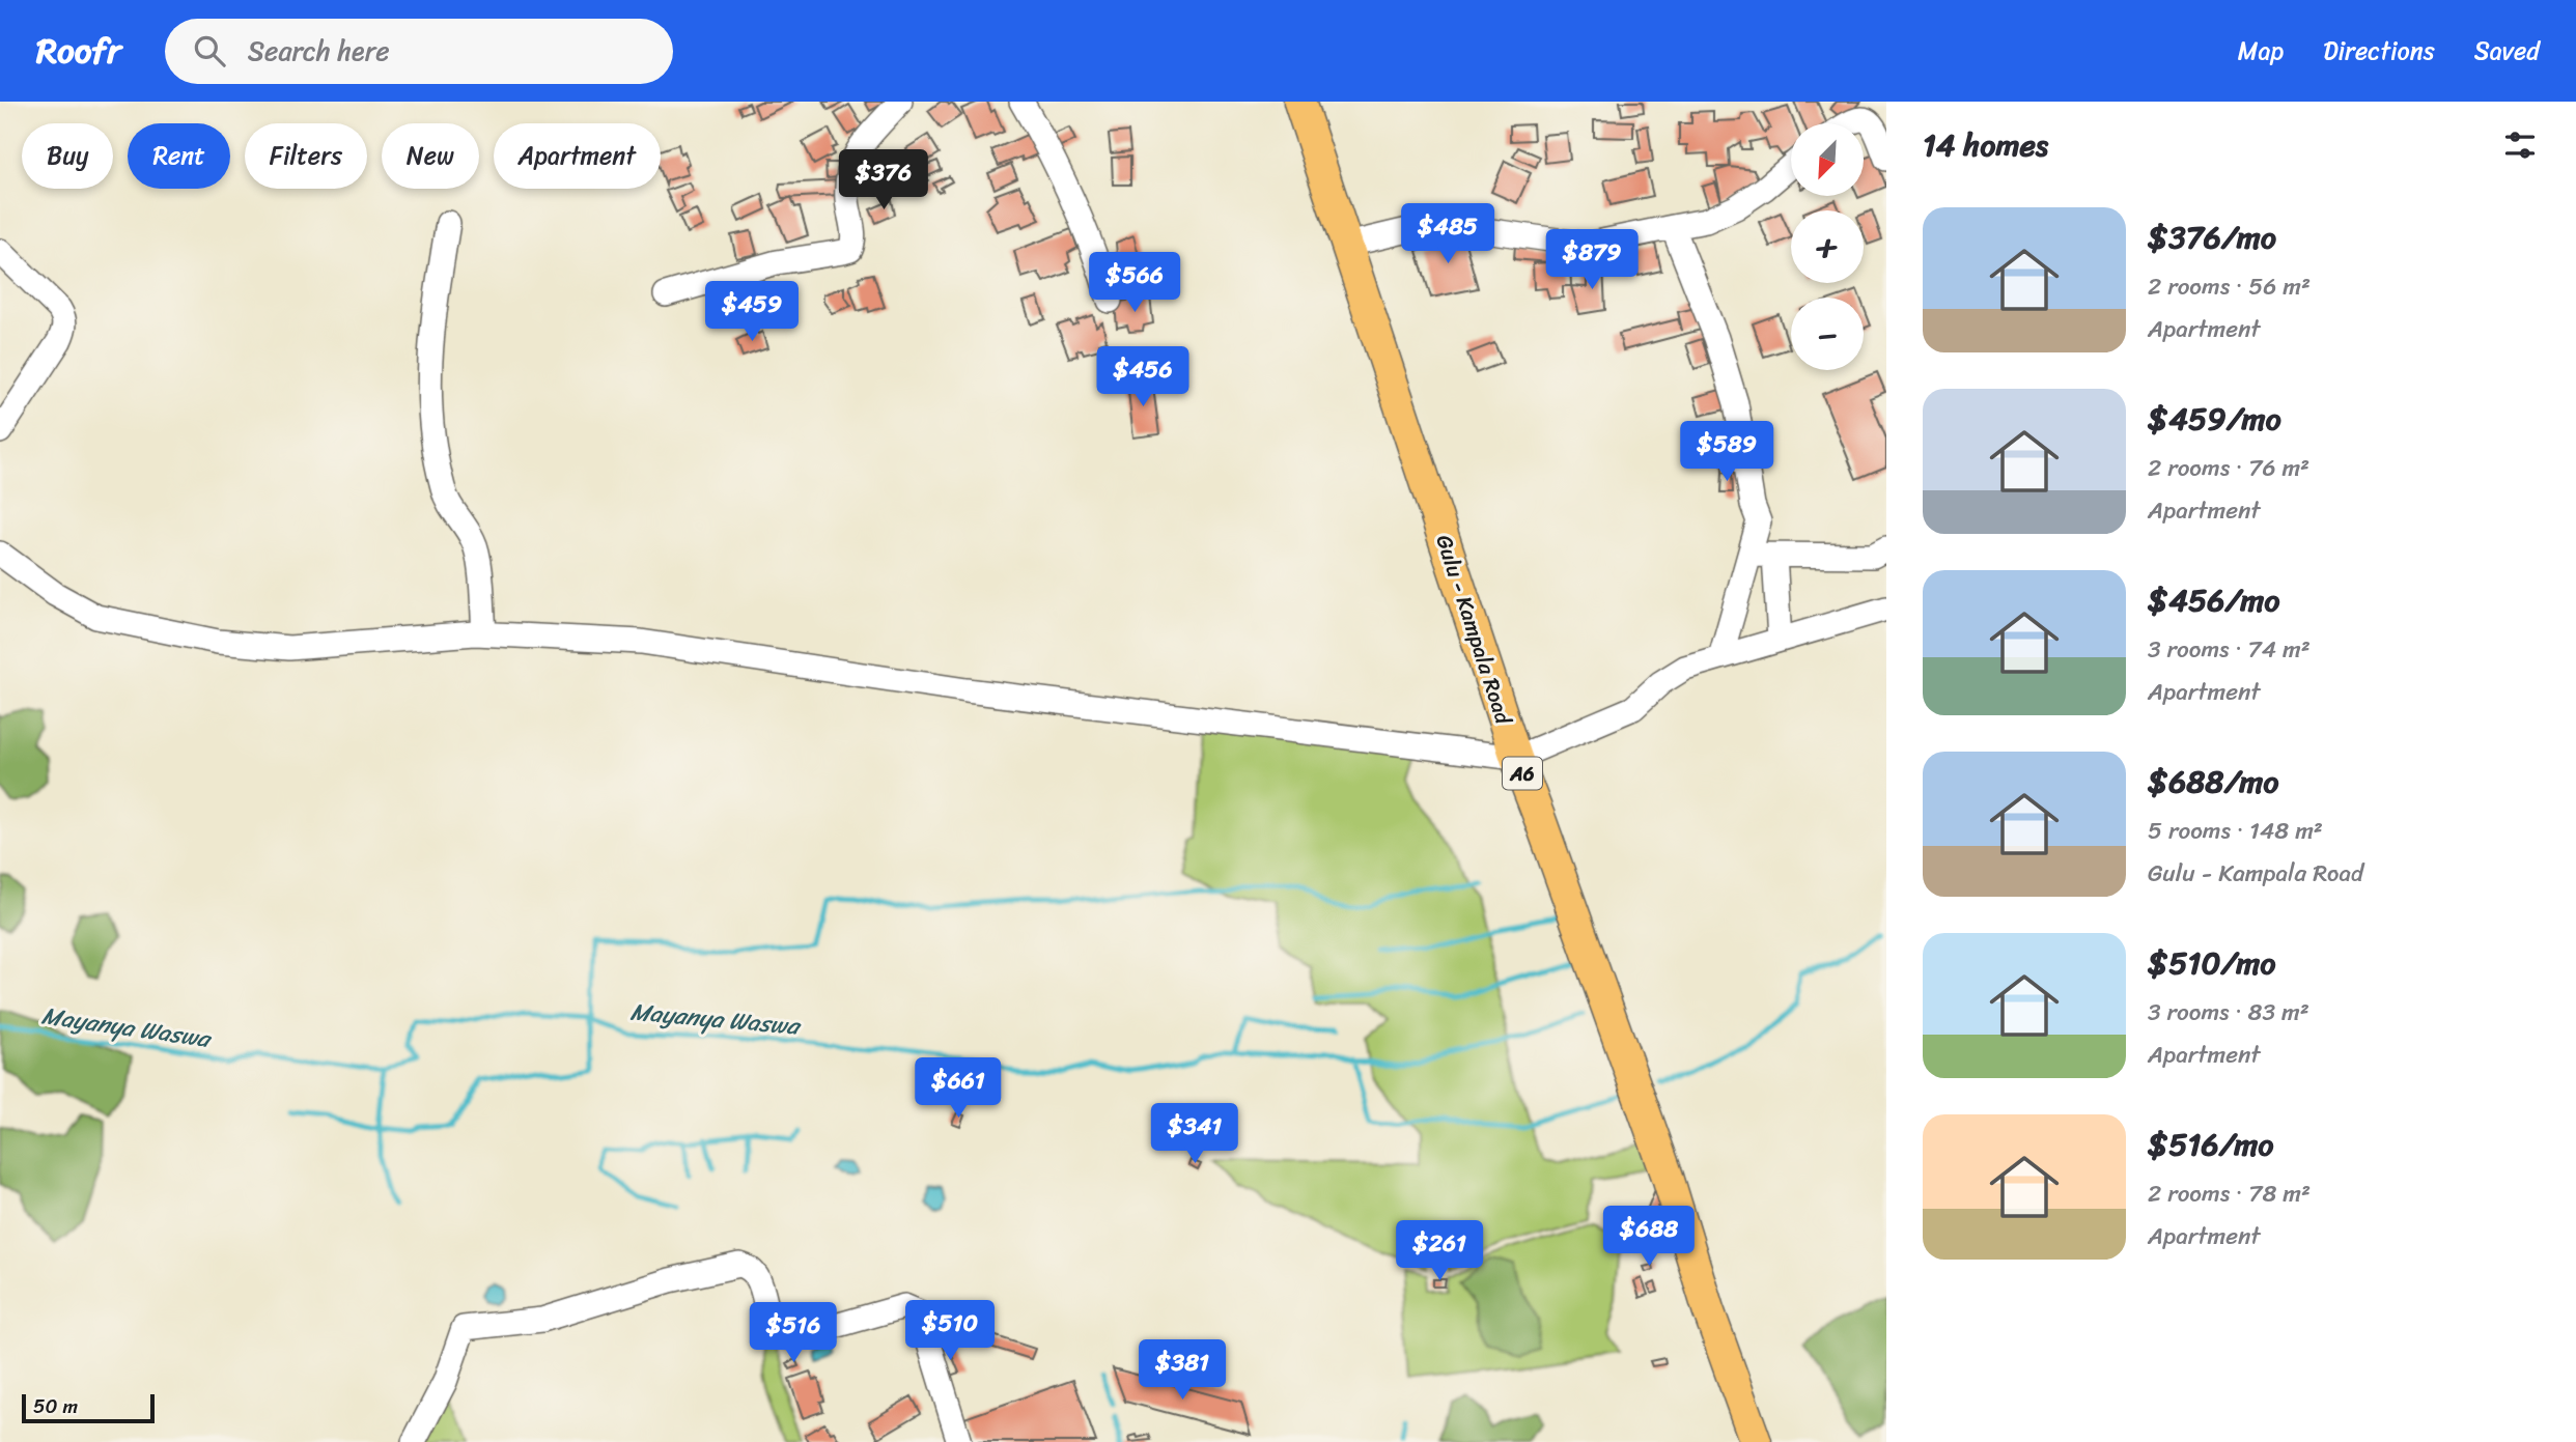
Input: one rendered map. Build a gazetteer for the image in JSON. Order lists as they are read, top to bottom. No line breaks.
{"streets":{"main road":["Gulu - Kampala Road","A6"]},"water":["Mayanya Waswa"],"scale_bar":"50 m","north":"bottom left","page":{"header":"Roofr","search":"Search here","nav":["Map","Directions","Saved"],"heading":"14 homes","map_buttons":["+","−"],"chip":["Buy","Rent","Filters","New","Apartment"],"price":["$376","$485","$879","$566","$459","$456","$589","$661","$341","$688","$261","$510","$516","$381"],"list":[{"name":"$376/mo","note":"2 rooms · 56 m² · Apartment"},{"name":"$459/mo","note":"2 rooms · 76 m² · Apartment"},{"name":"$456/mo","note":"3 rooms · 74 m² · Apartment"},{"name":"$688/mo","note":"5 rooms · 148 m² · Gulu - Kampala Road"},{"name":"$510/mo","note":"3 rooms · 83 m² · Apartment"},{"name":"$516/mo","note":"2 rooms · 78 m² · Apartment"}],"scale":"50 m"}}
